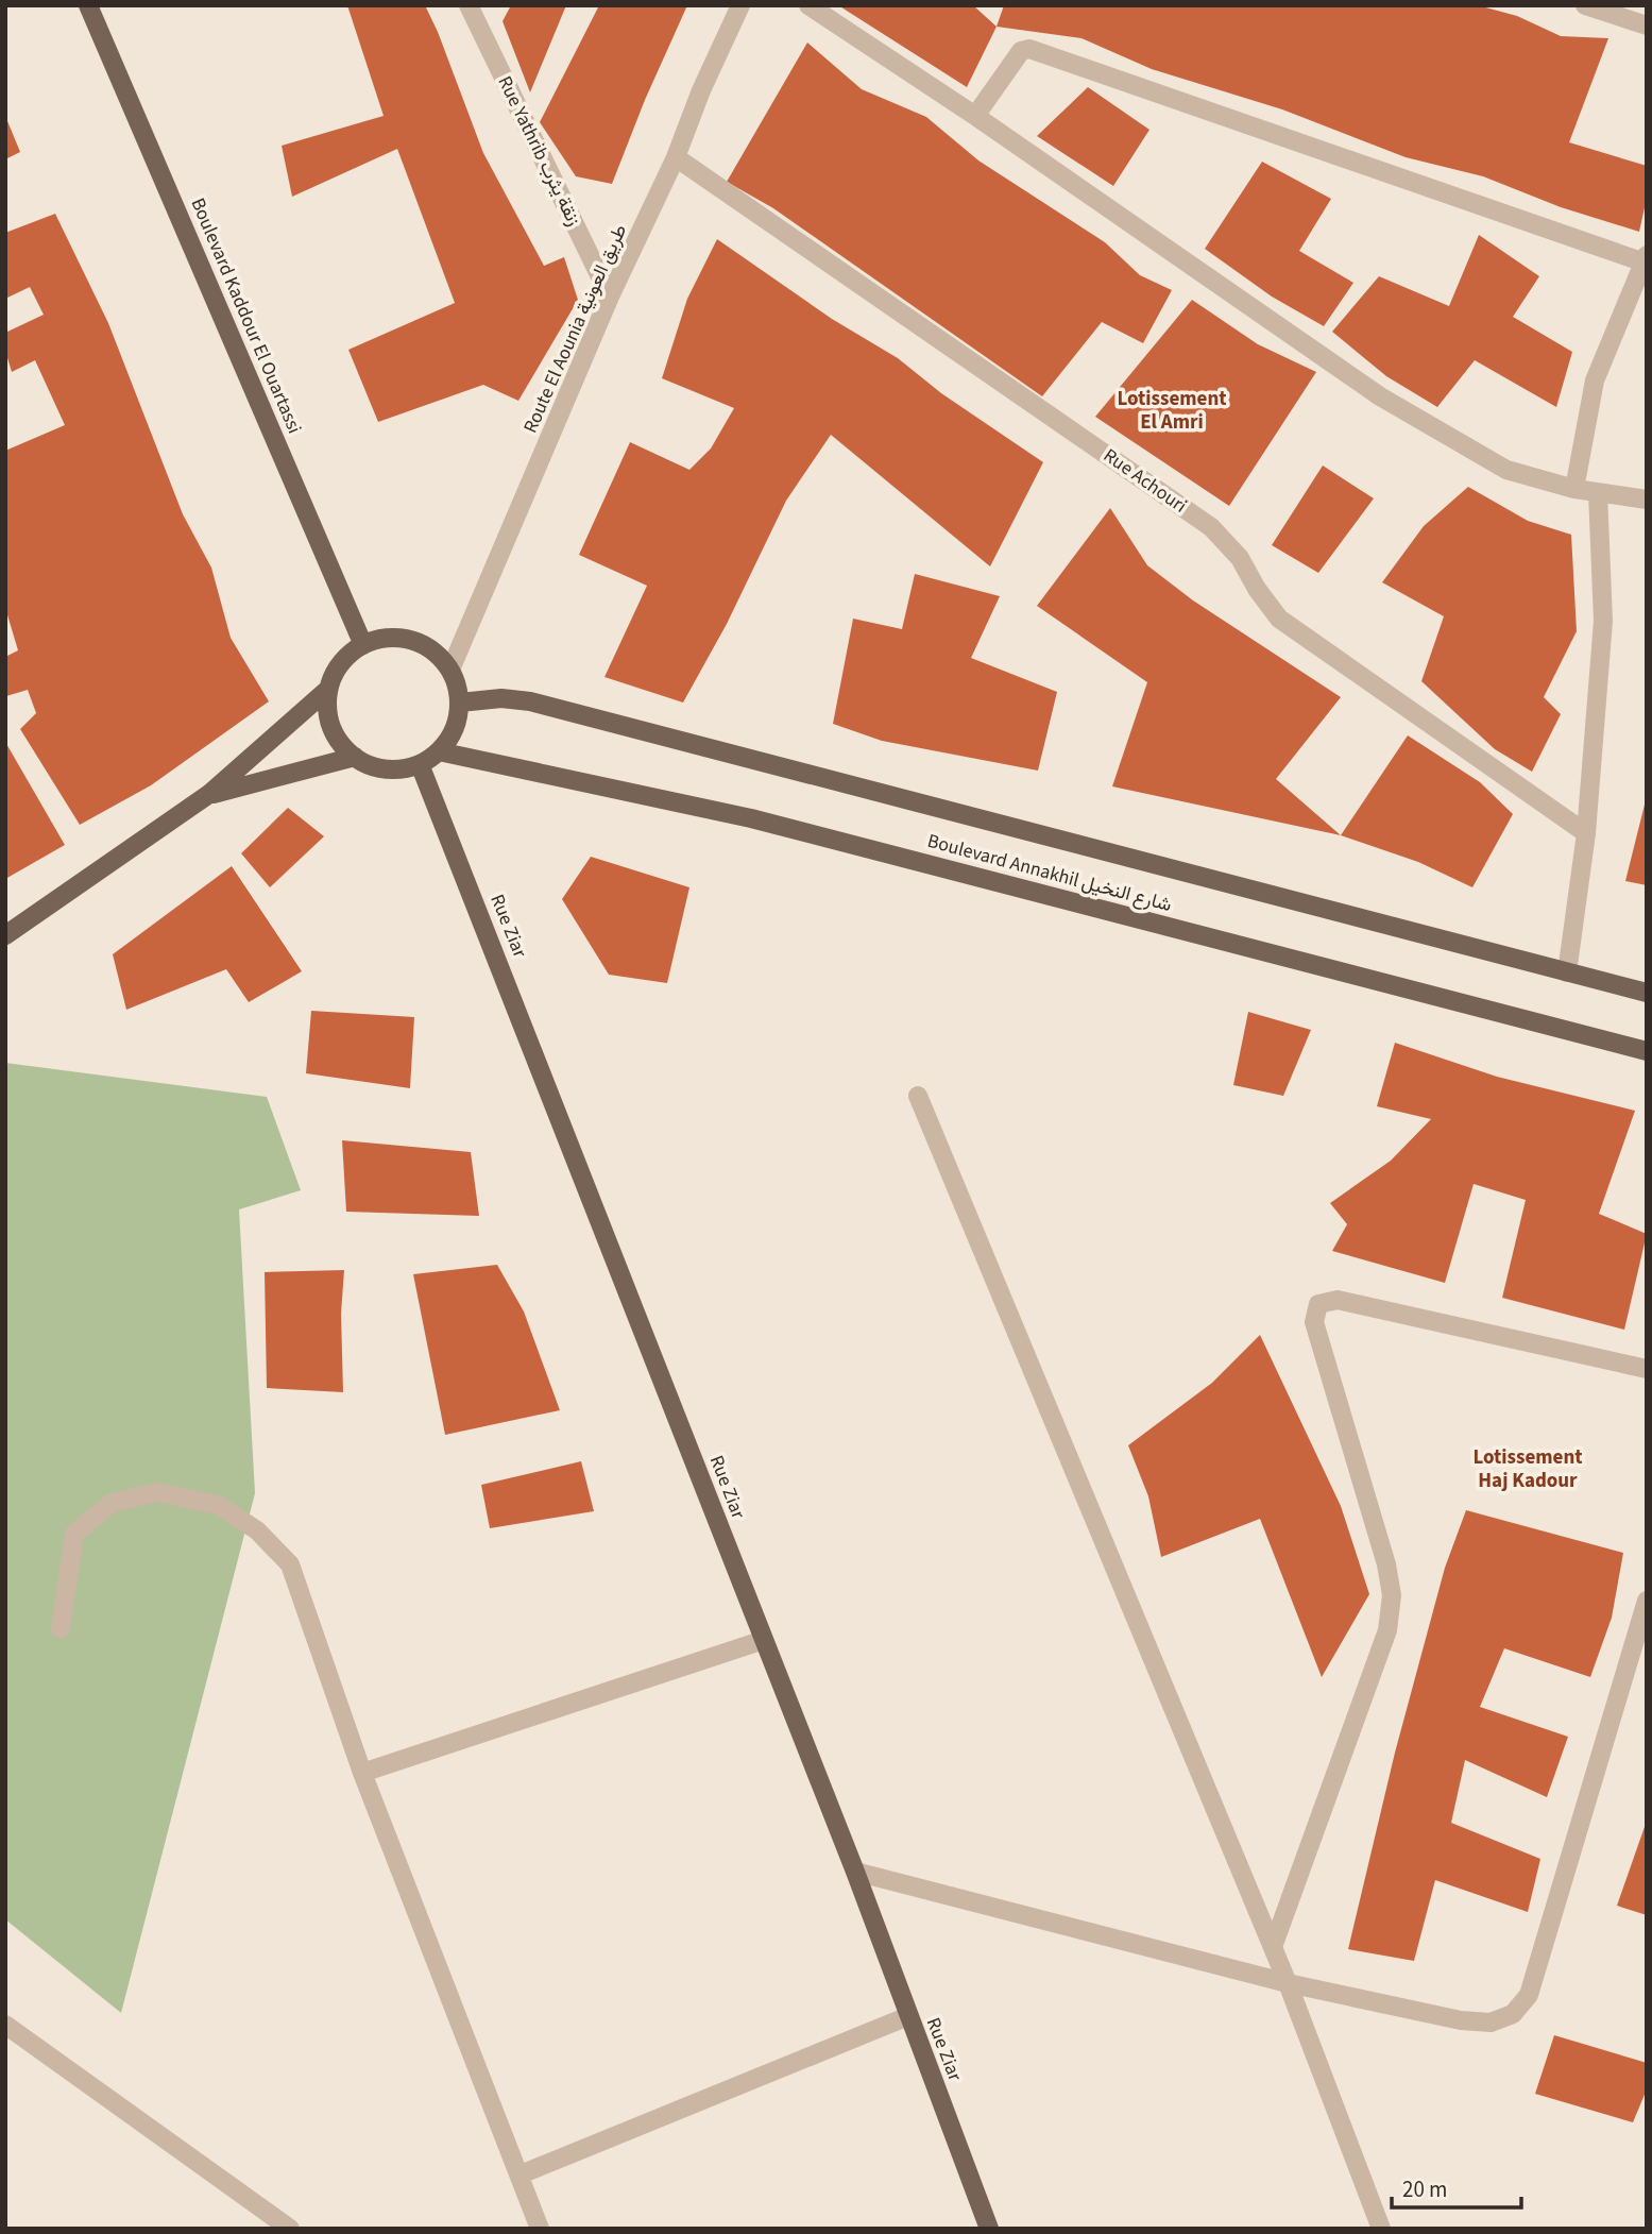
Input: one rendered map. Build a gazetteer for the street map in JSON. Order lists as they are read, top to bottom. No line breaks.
{"streets":{"main road":["Boulevard Kaddour El Ouartassi","Boulevard Annakhil شارع النخيل","Rue Ziar"],"street":["Rue Yathrib زنقة يثرب","Route El Aounia طريق العونية","Rue Achouri"]},"crossings":[["Rue Yathrib زنقة يثرب","Route El Aounia طريق العونية"],["Boulevard Kaddour El Ouartassi","Route El Aounia طريق العونية"],["Boulevard Kaddour El Ouartassi","Boulevard Annakhil شارع النخيل"],["Boulevard Kaddour El Ouartassi","Rue Ziar"],["Route El Aounia طريق العونية","Rue Achouri"],["Route El Aounia طريق العونية","Boulevard Annakhil شارع النخيل"],["Route El Aounia طريق العونية","Rue Ziar"],["Boulevard Annakhil شارع النخيل","Rue Ziar"]],"districts":["Lotissement El Amri","Lotissement Haj Kadour"],"scale_bar":"20 m"}
